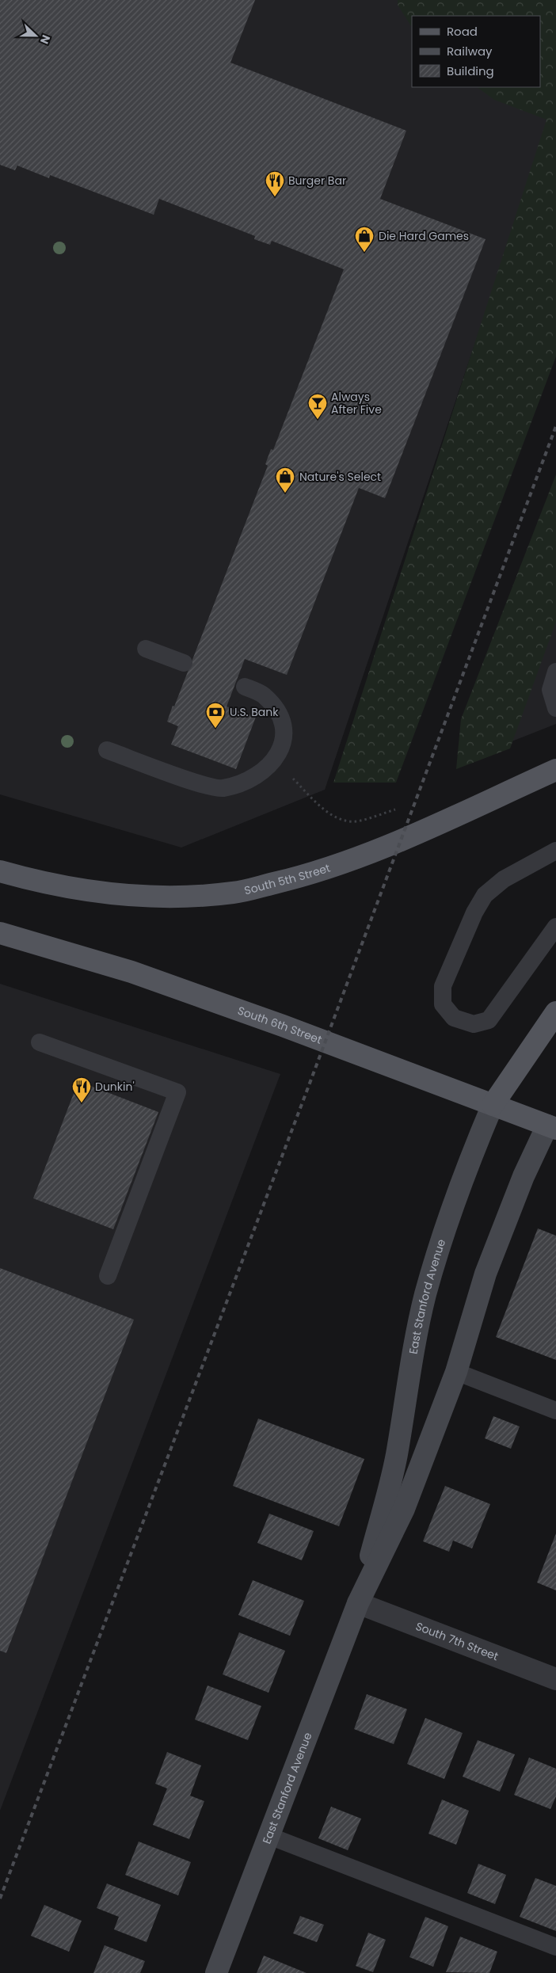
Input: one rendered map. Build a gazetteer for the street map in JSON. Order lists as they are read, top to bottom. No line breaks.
{"streets":{"main road":["South 5th Street","South 6th Street","East Stanford Avenue"],"street":["South 7th Street"]},"crossings":[["South 6th Street","East Stanford Avenue"],["East Stanford Avenue","South 7th Street"]],"places":{"restaurant":["Burger Bar","Dunkin'"],"shop":["Die Hard Games","Nature's Select"],"bar":["Always After Five"],"bank":["U.S. Bank"]},"legend":["Road","Railway","Building"],"north":"right"}
